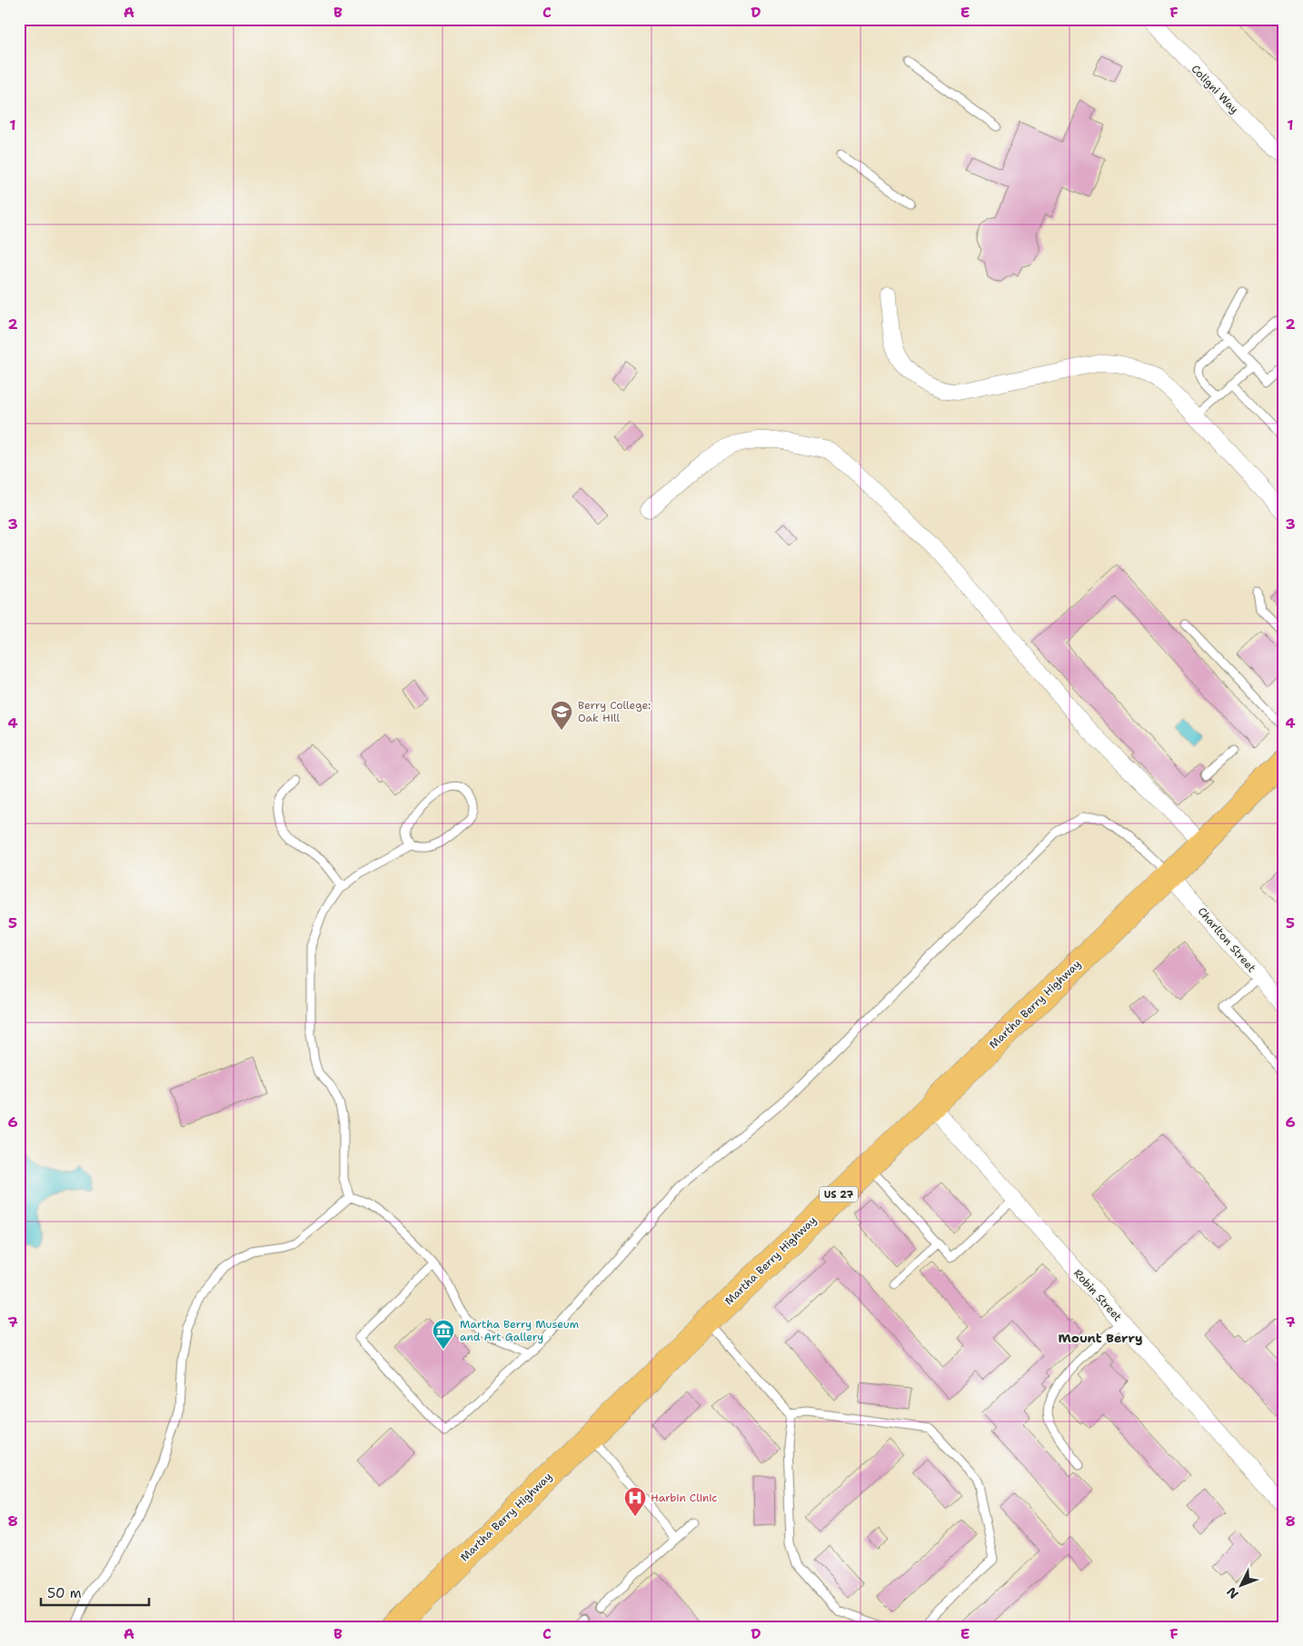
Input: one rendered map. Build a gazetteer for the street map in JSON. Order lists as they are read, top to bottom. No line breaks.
{"streets":{"main road":["Martha Berry Highway","US 27"],"street":["Coligni Way","Charlton Street","Robin Street"]},"crossings":[["Charlton Street","Martha Berry Highway"],["Martha Berry Highway","Robin Street"]],"districts":["Mount Berry"],"places":{"school or university":["Berry College: Oak Hill"],"museum":["Martha Berry Museum and Art Gallery"],"hospital":["Harbin Clinic"]},"scale_bar":"50 m","north":"bottom left","grid":{"columns":["A","B","C","D","E","F"],"rows":["1","2","3","4","5","6","7","8"]}}
